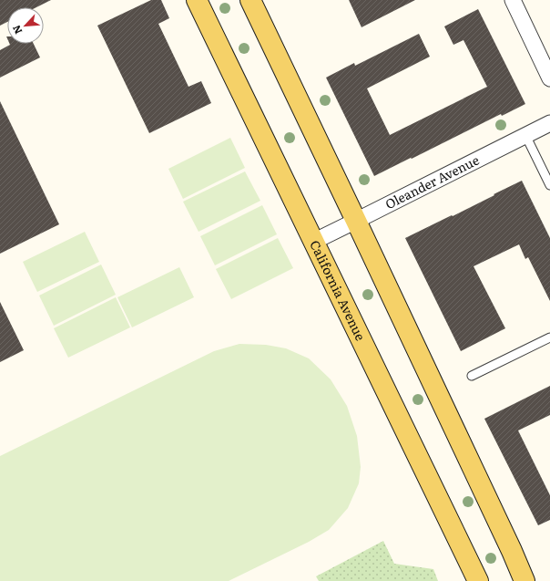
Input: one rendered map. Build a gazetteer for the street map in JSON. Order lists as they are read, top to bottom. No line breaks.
{"streets":{"main road":["California Avenue"],"street":["Oleander Avenue"]},"crossings":[["Oleander Avenue","California Avenue"]],"north":"bottom left"}
